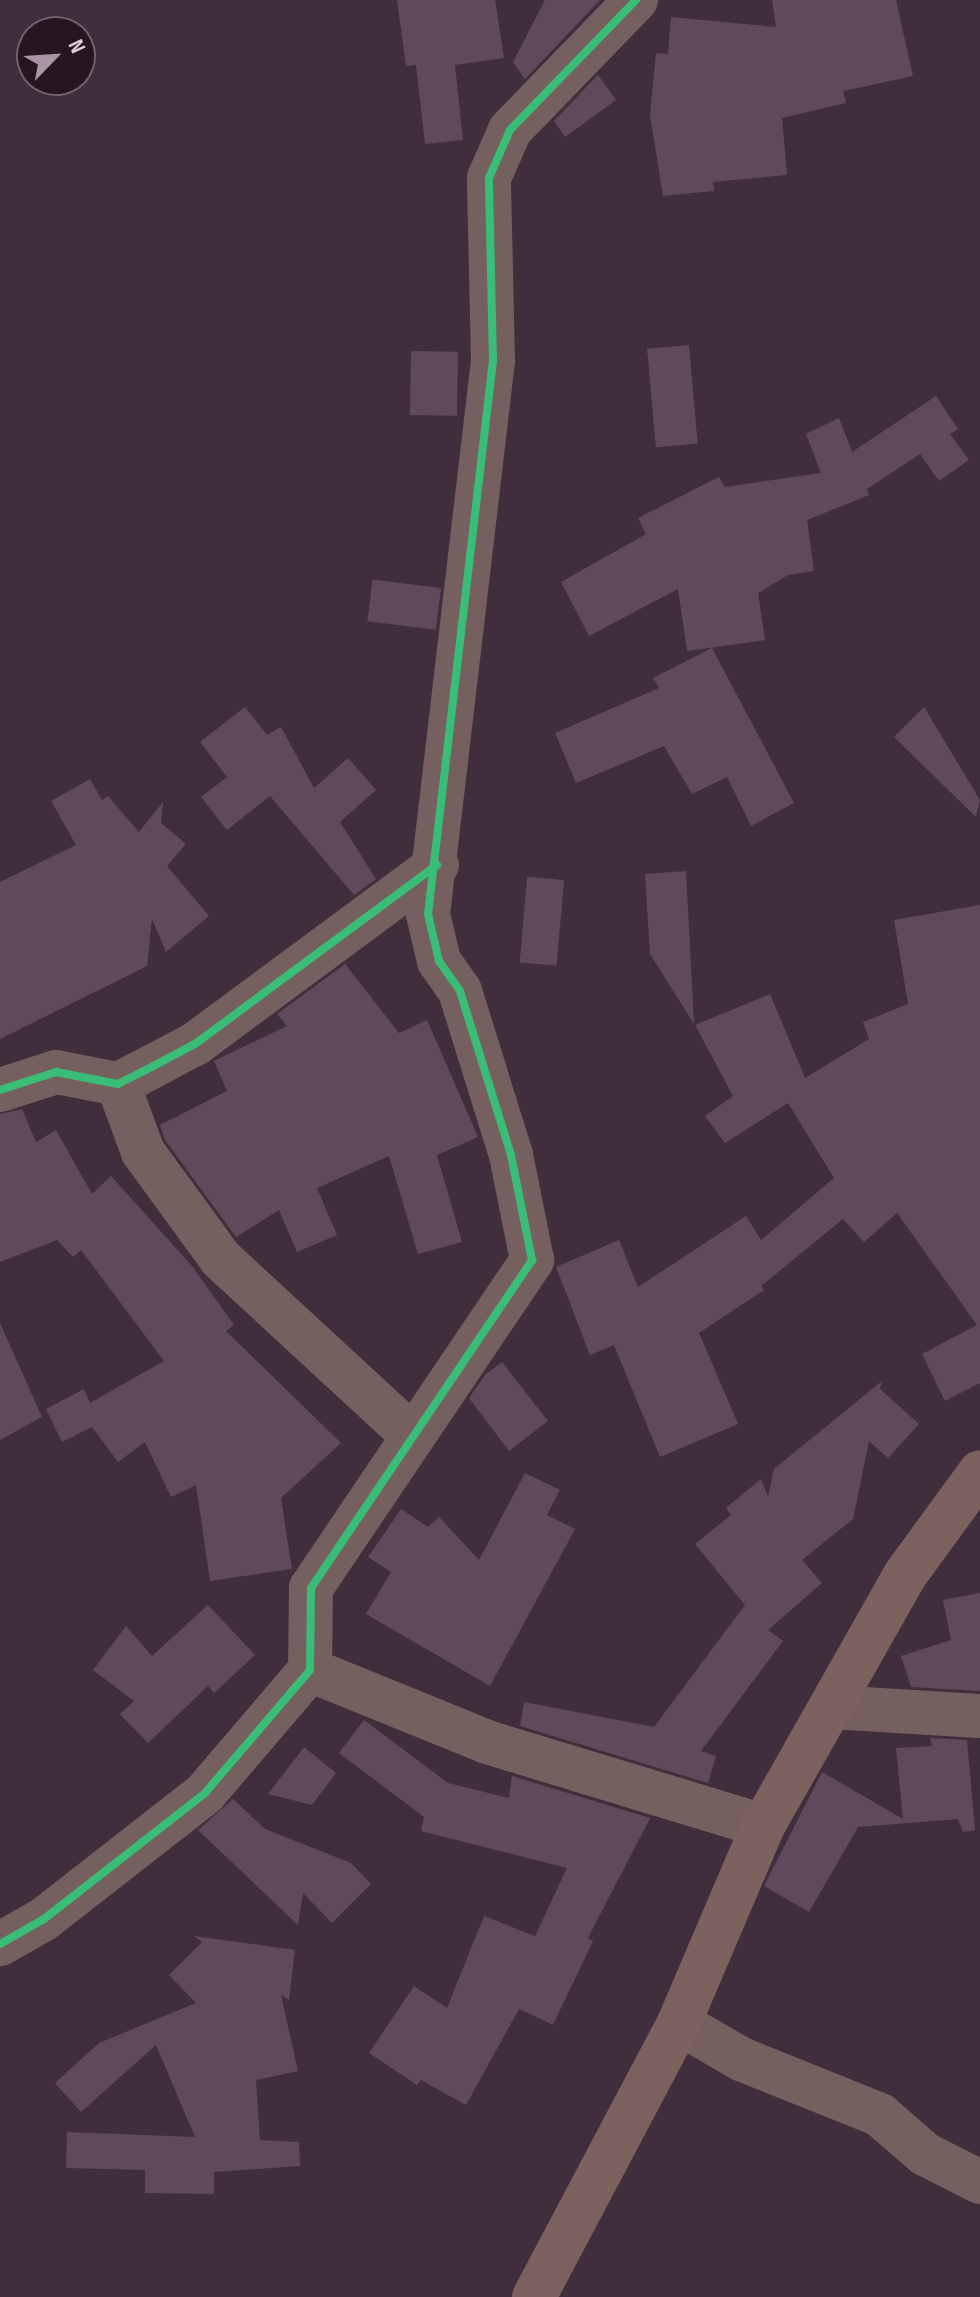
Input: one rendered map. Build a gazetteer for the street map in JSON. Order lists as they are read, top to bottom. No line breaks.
{"north":"top right"}
